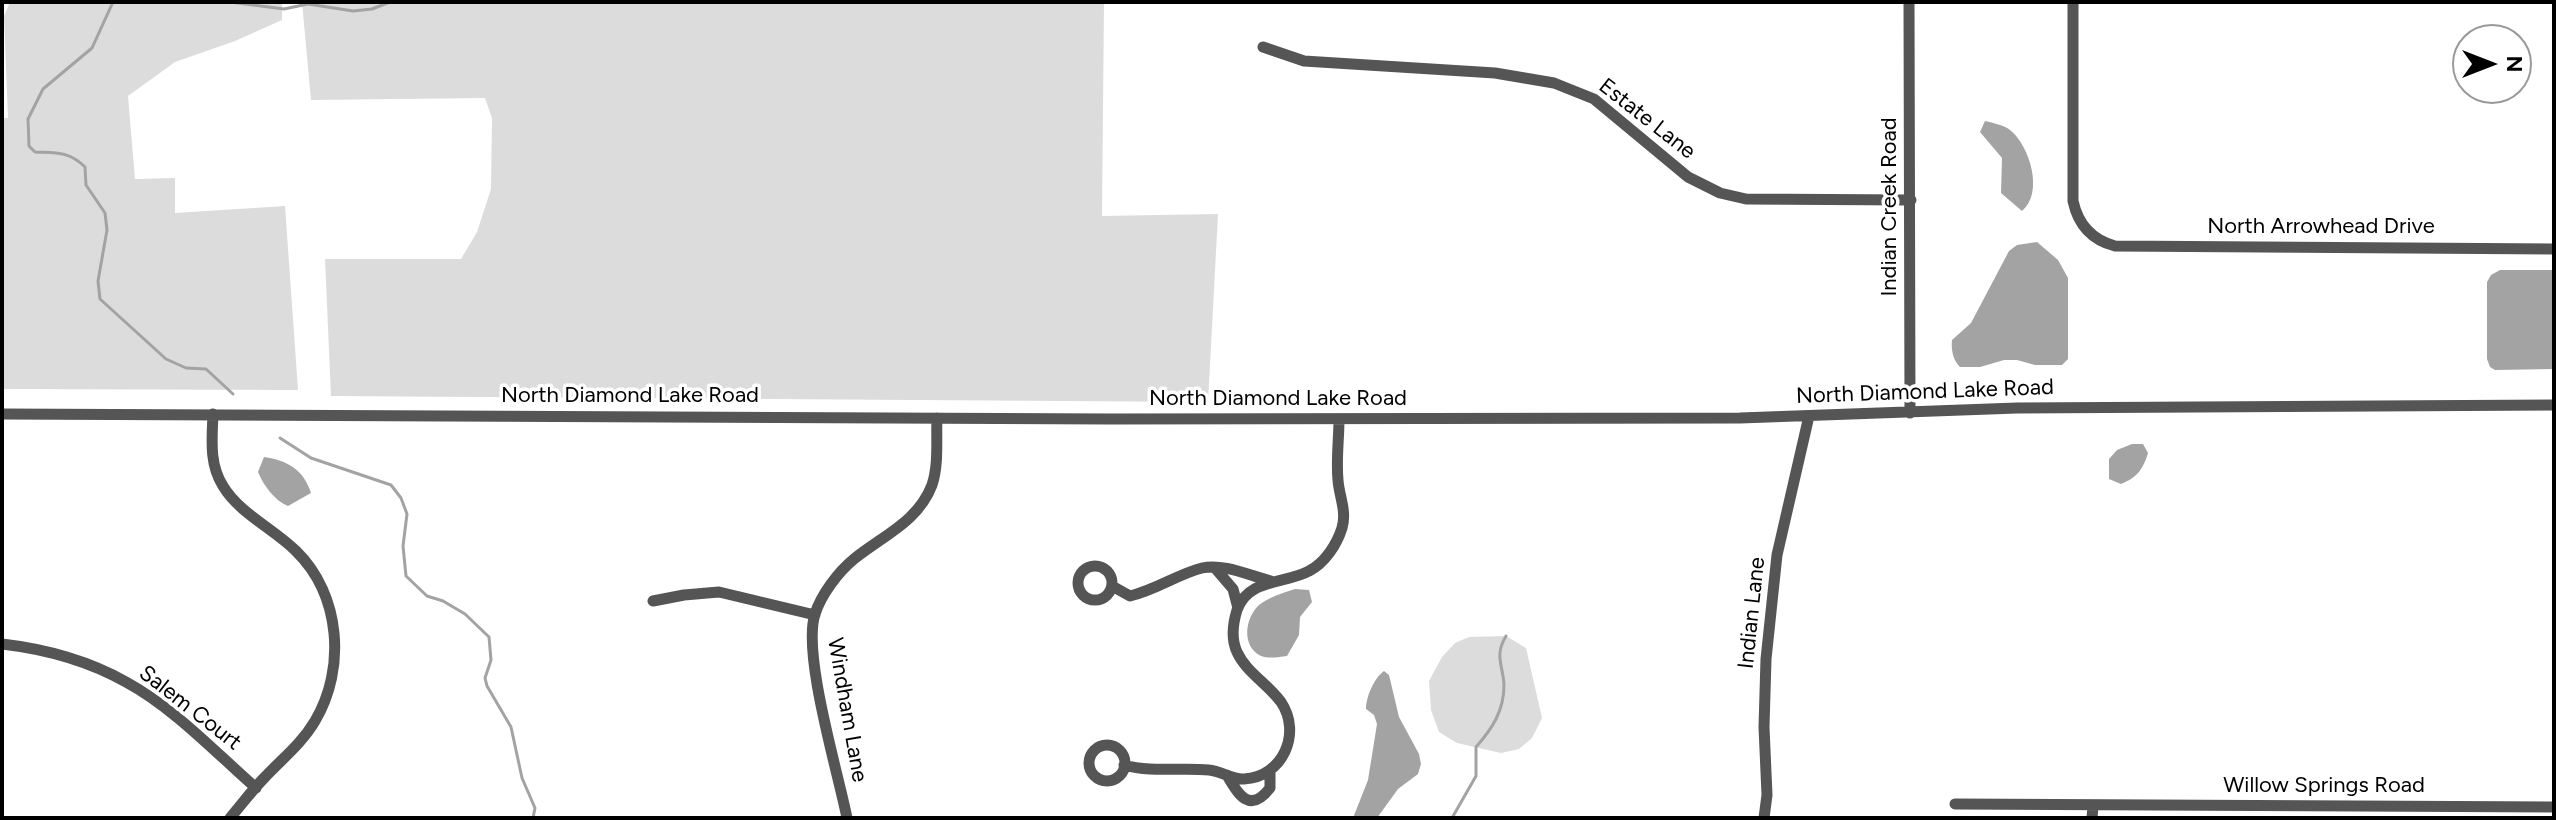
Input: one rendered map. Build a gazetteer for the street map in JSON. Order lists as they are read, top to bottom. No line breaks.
{"streets":{"street":["Estate Lane","Indian Creek Road","North Arrowhead Drive","North Diamond Lake Road","Indian Lane","Salem Court","Windham Lane","Willow Springs Road"]},"crossings":[["Estate Lane","Indian Creek Road"],["Indian Creek Road","North Diamond Lake Road"],["North Diamond Lake Road","Indian Lane"],["North Diamond Lake Road","Windham Lane"]],"north":"right"}
